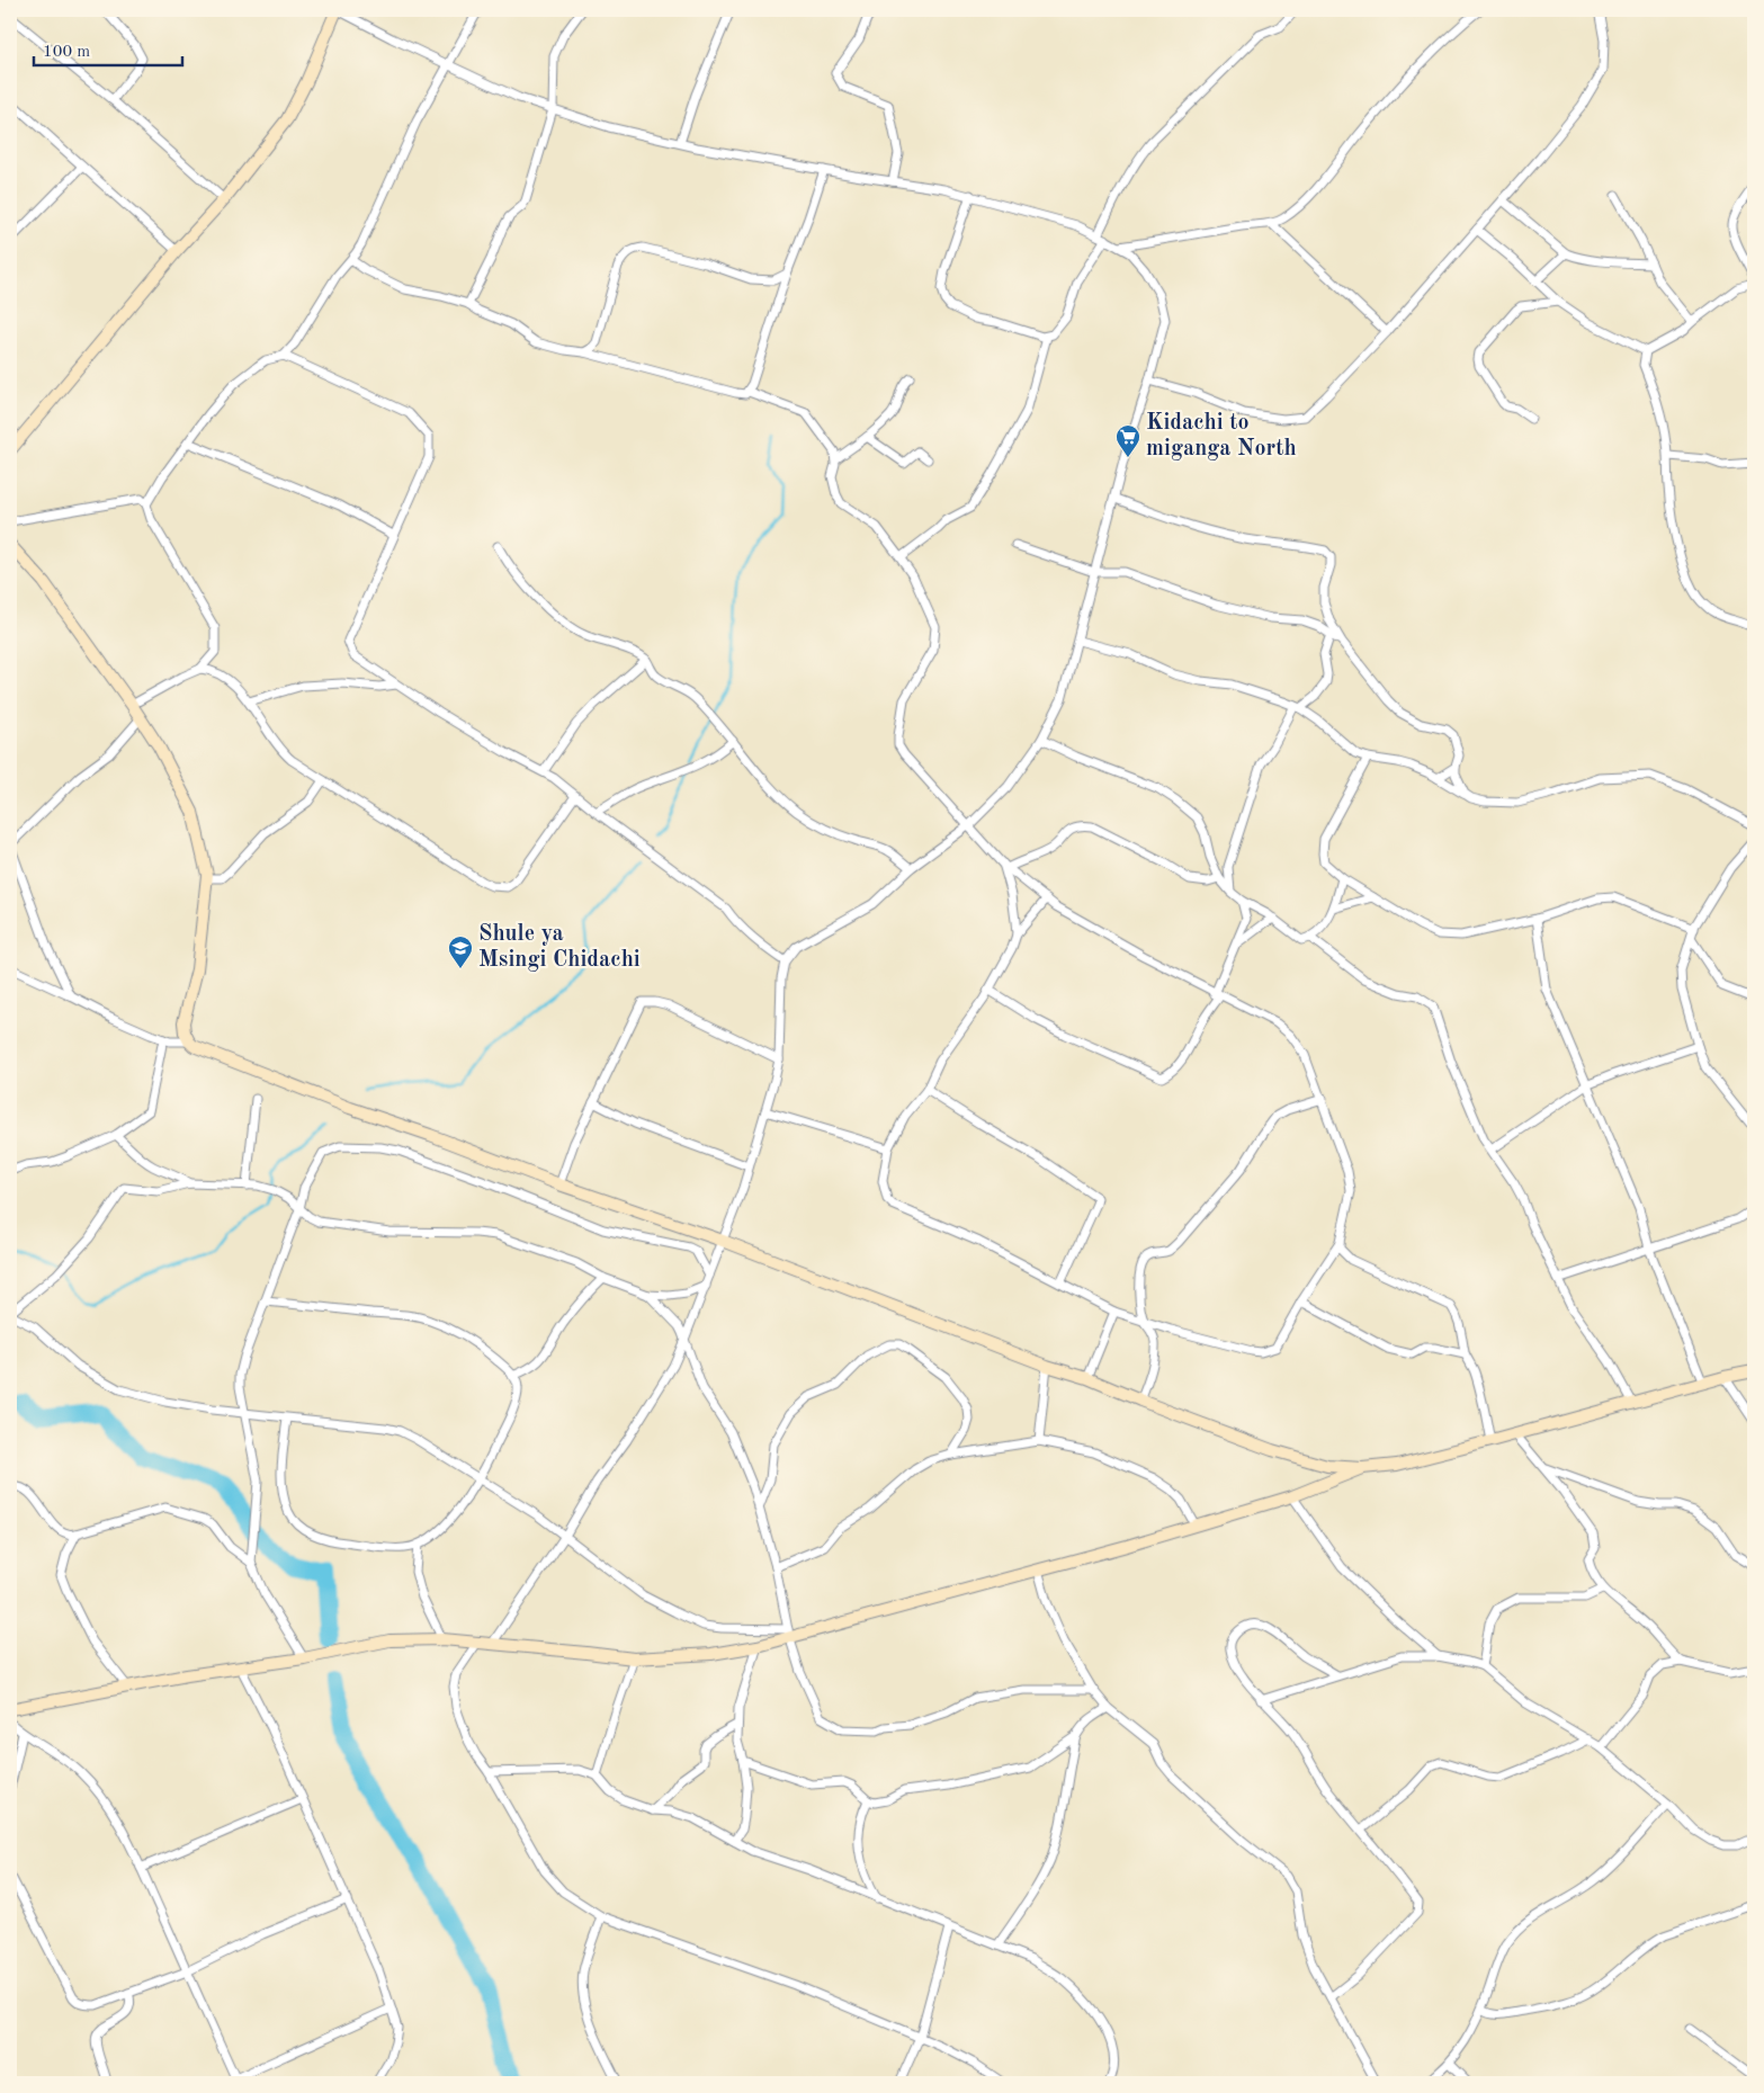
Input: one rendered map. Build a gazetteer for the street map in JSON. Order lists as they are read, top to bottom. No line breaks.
{"places":{"supermarket":["Kidachi to miganga North"],"school or university":["Shule ya Msingi Chidachi"]},"scale_bar":"100 m"}
